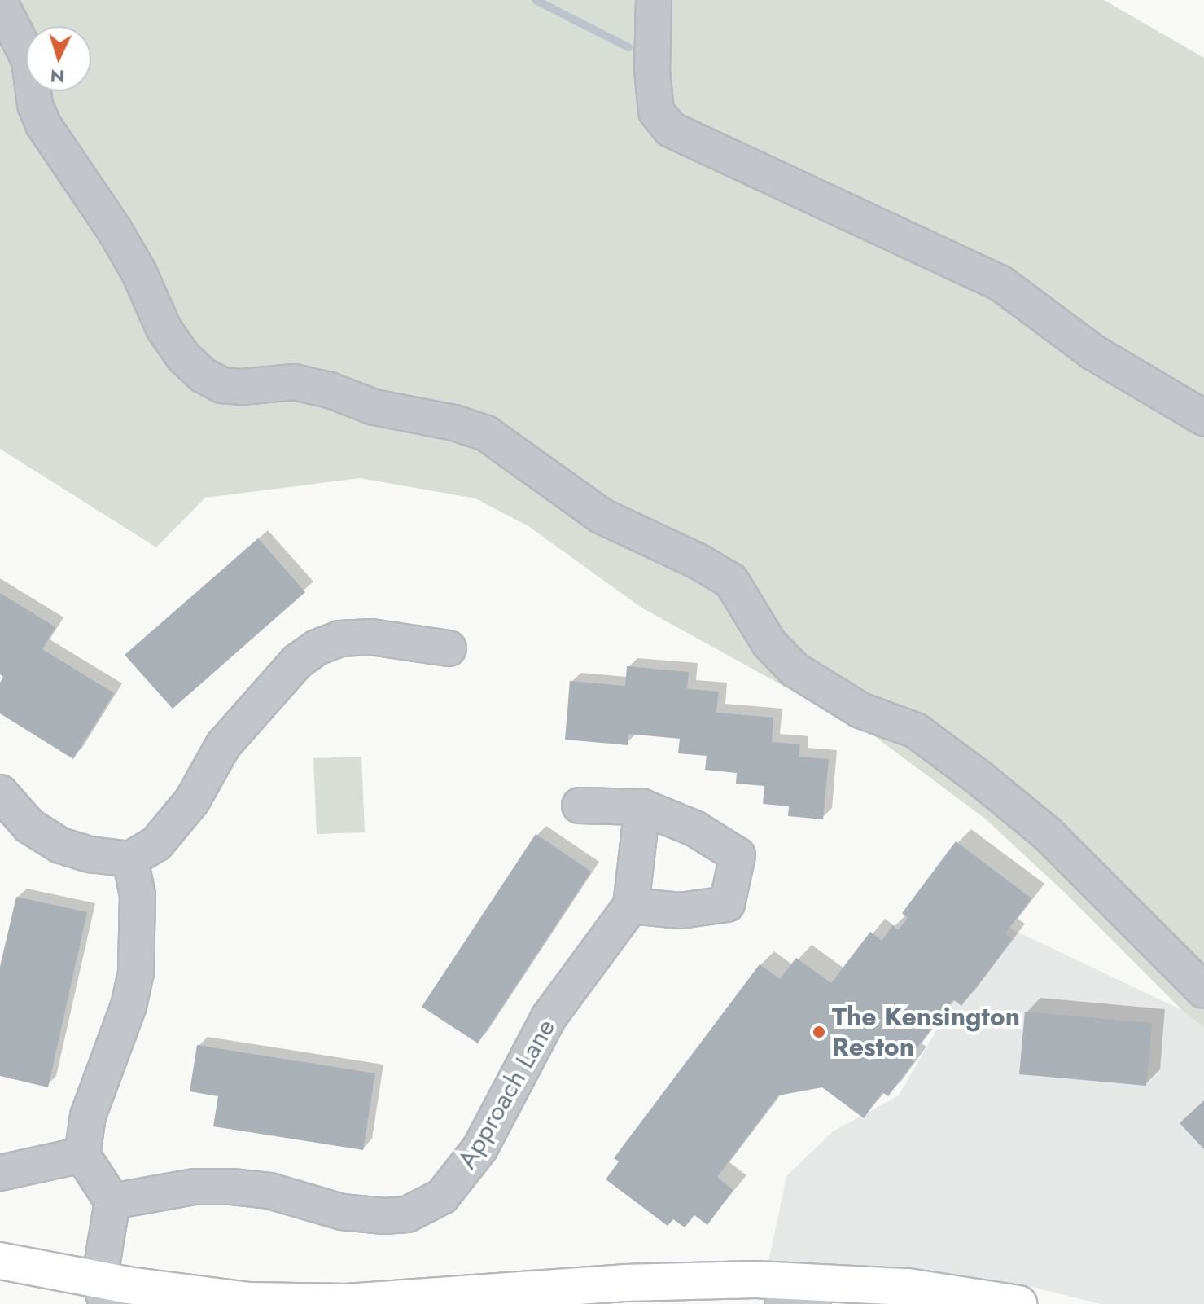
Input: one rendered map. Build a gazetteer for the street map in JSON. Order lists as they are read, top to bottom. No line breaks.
{"streets":{"lane":["Approach Lane"]},"places":["The Kensington Reston"],"north":"bottom"}
